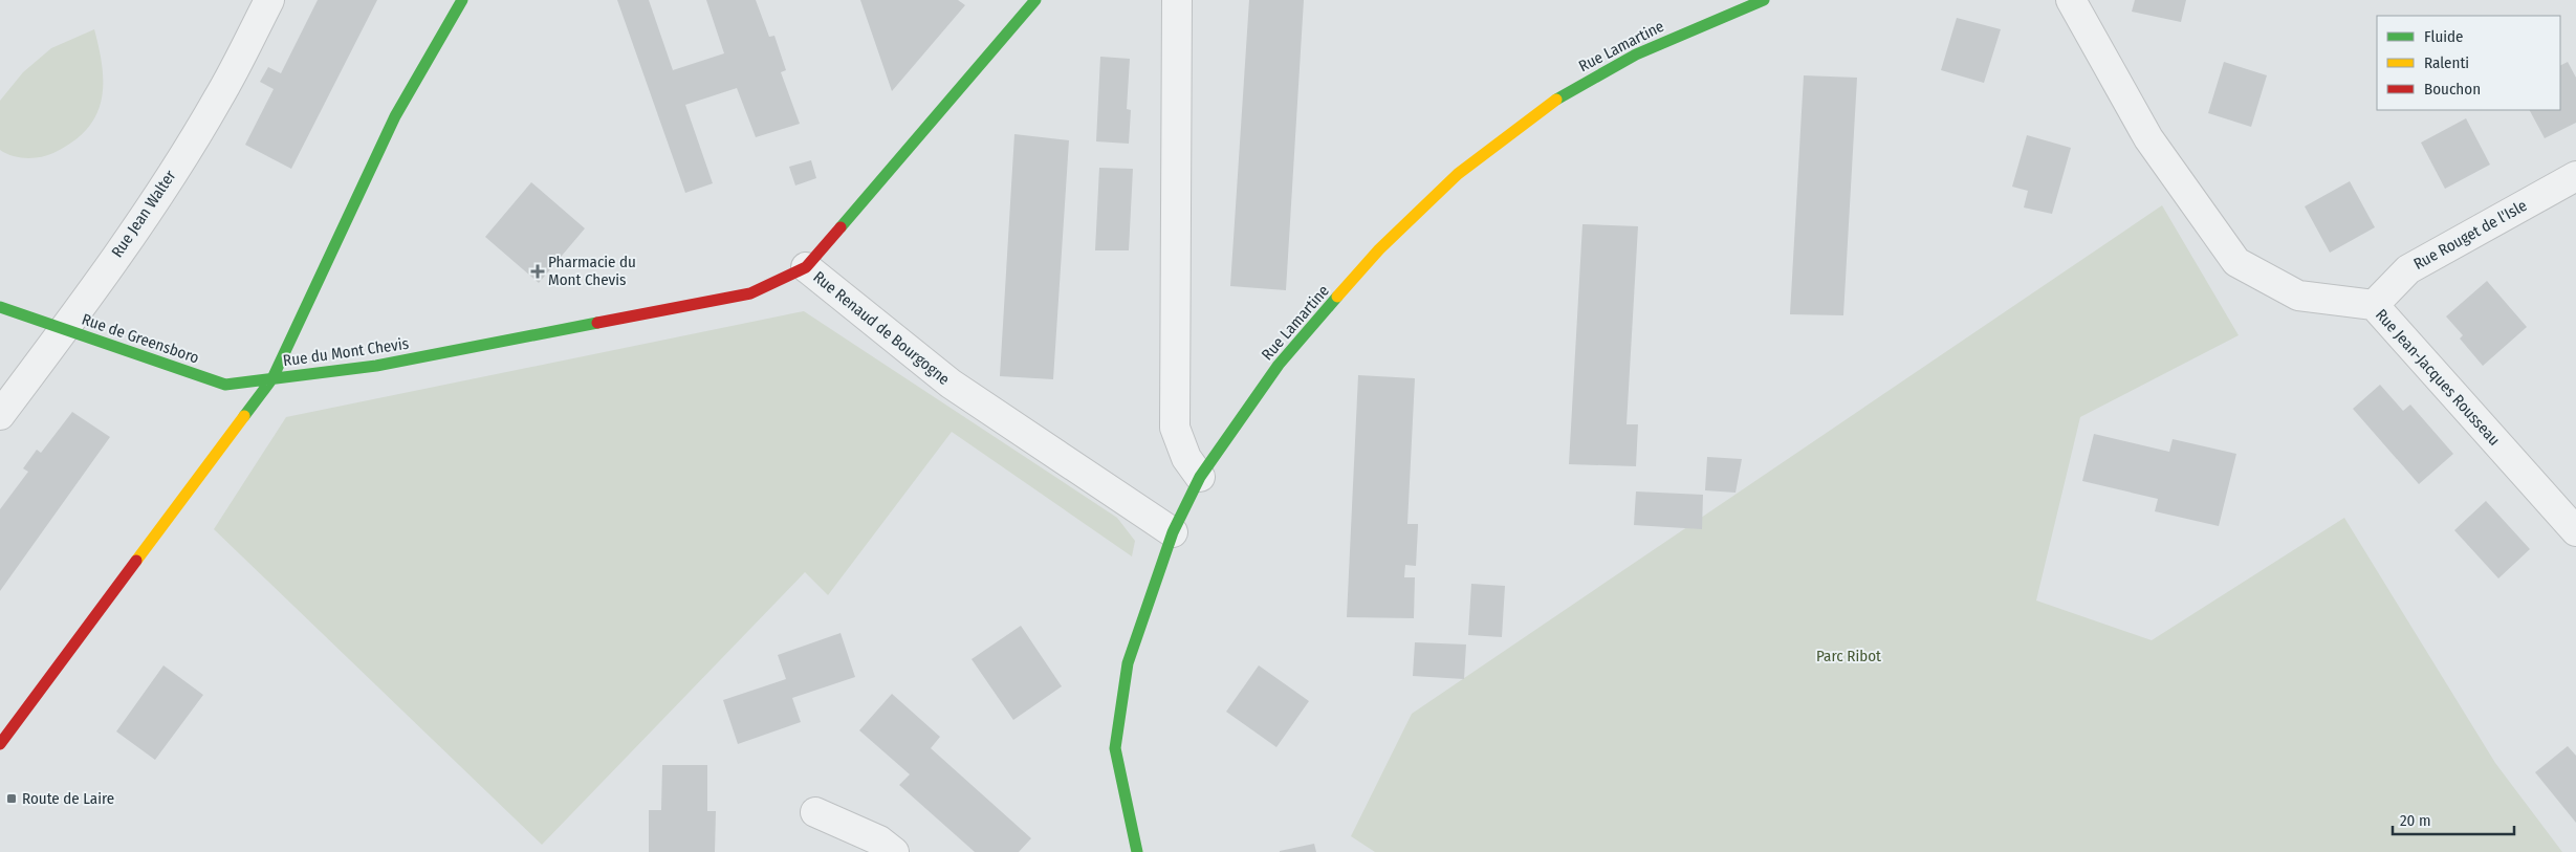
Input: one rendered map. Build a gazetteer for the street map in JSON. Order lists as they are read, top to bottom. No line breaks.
{"streets":{"street":["Rue Lamartine","Rue Jean Walter","Rue Rouget de l'Isle","Rue Renaud de Bourgogne","Rue de Greensboro","Rue du Mont Chevis","Rue Jean-Jacques Rousseau"]},"crossings":[["Rue Lamartine","Rue Renaud de Bourgogne"],["Rue Jean Walter","Rue de Greensboro"],["Rue Rouget de l'Isle","Rue Jean-Jacques Rousseau"],["Rue Renaud de Bourgogne","Rue du Mont Chevis"],["Rue de Greensboro","Rue du Mont Chevis"]],"parks":["Parc Ribot"],"places":{"health":["Pharmacie du Mont Chevis"],"transit":["Route de Laire"]},"legend":["Fluide","Ralenti","Bouchon"],"scale_bar":"20 m"}
